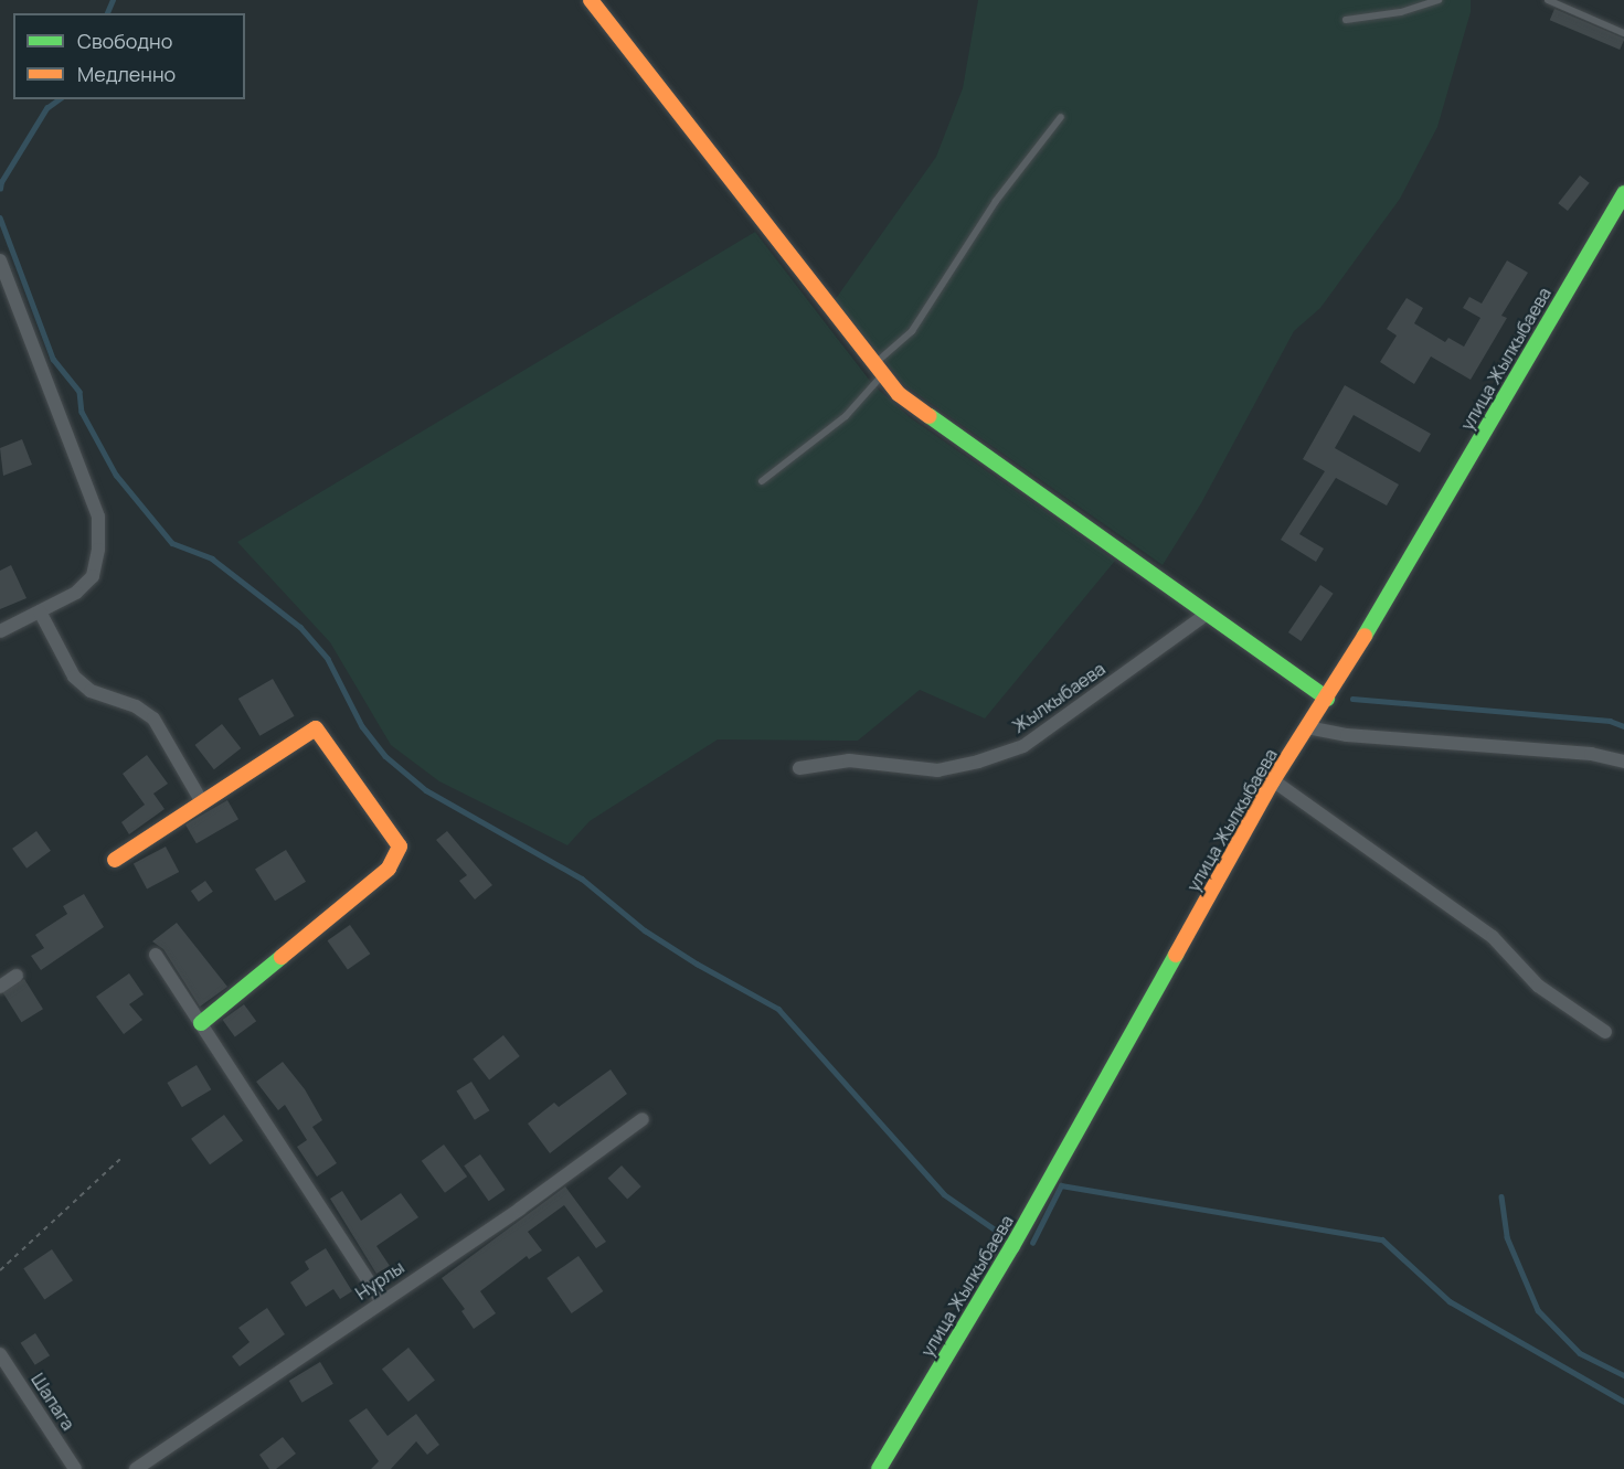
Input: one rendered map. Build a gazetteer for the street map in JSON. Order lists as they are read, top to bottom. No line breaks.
{"streets":{"street":["улица Жылкыбаева","Жылкыбаева","Нурлы","Шапага"]},"legend":["Свободно","Медленно"]}
